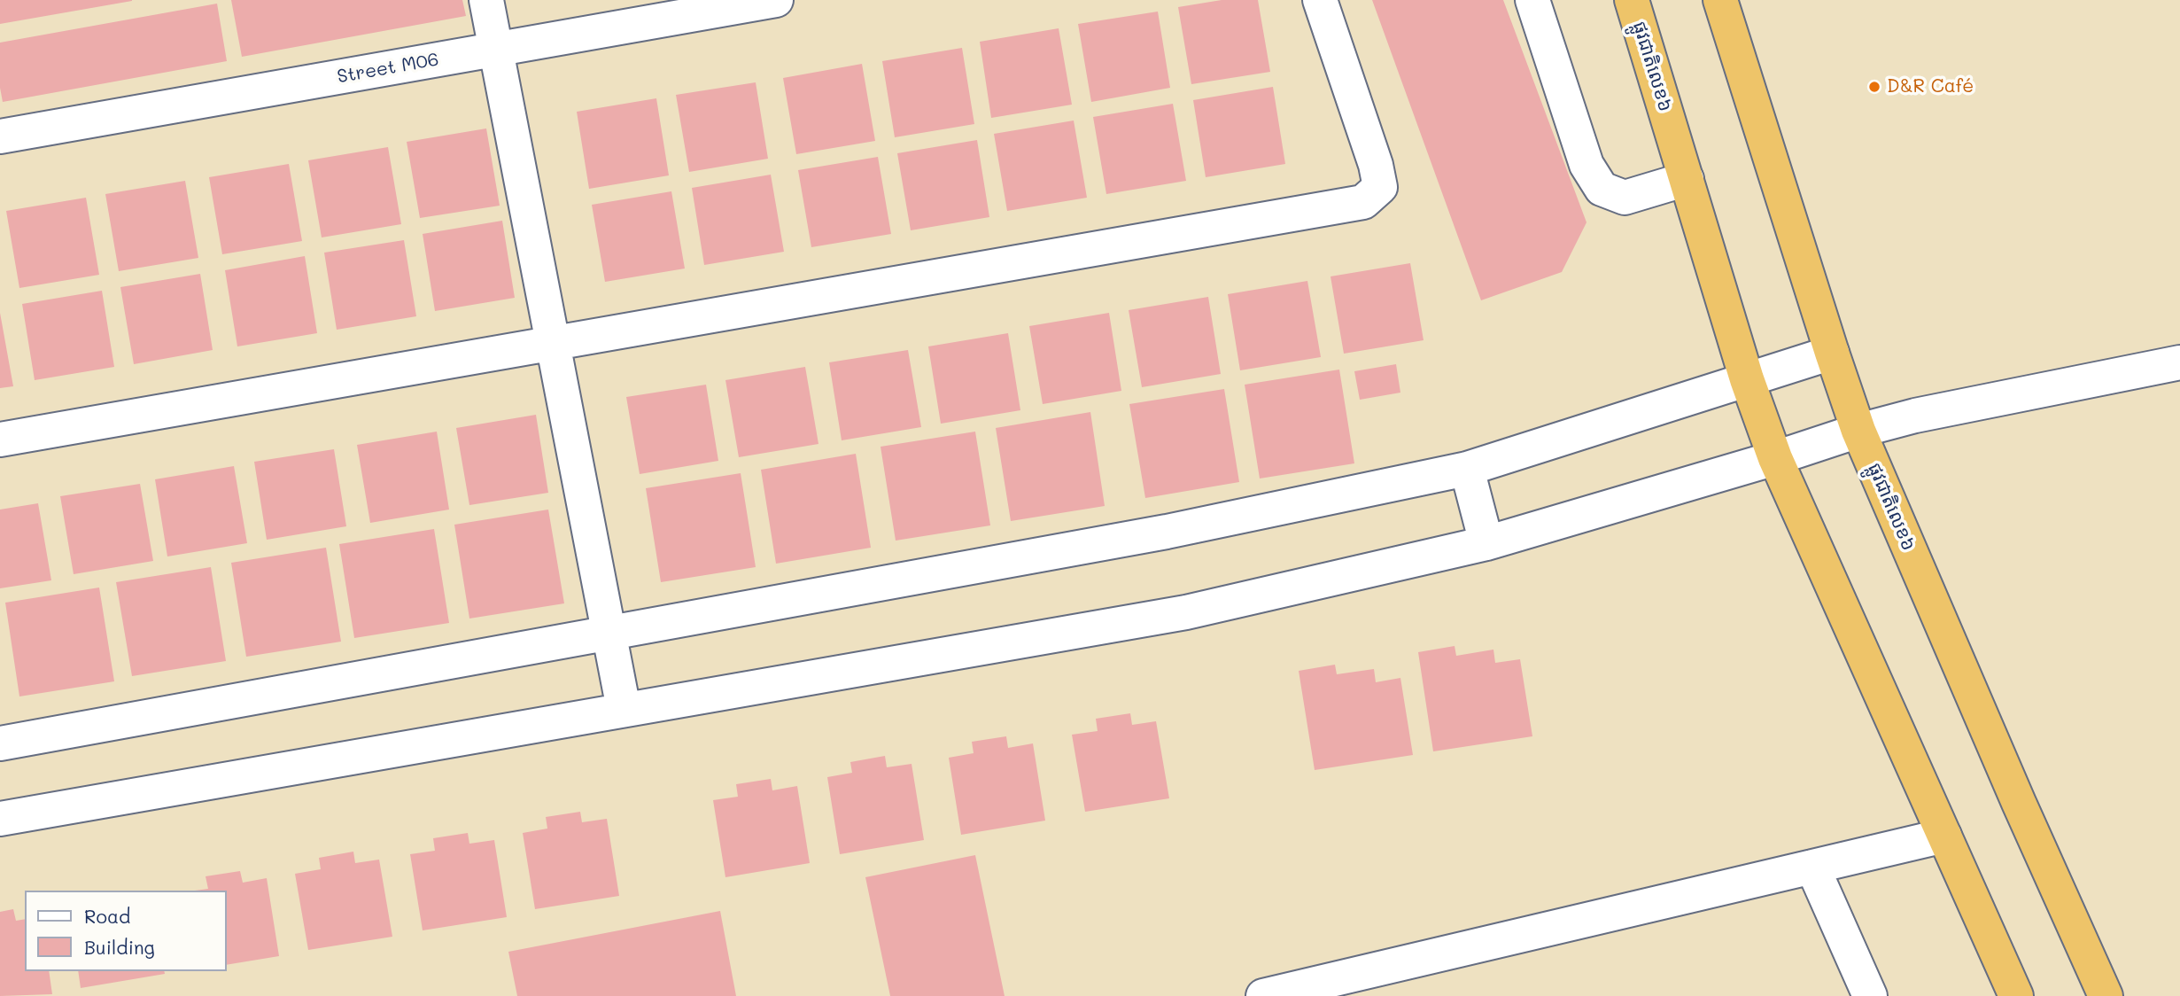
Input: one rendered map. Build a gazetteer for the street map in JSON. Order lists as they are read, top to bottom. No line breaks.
{"streets":{"highway":["ផ្លូវជាតិលេខ៦"],"street":["Street M06"]},"places":["D&R Café"],"legend":["Road","Building"]}
